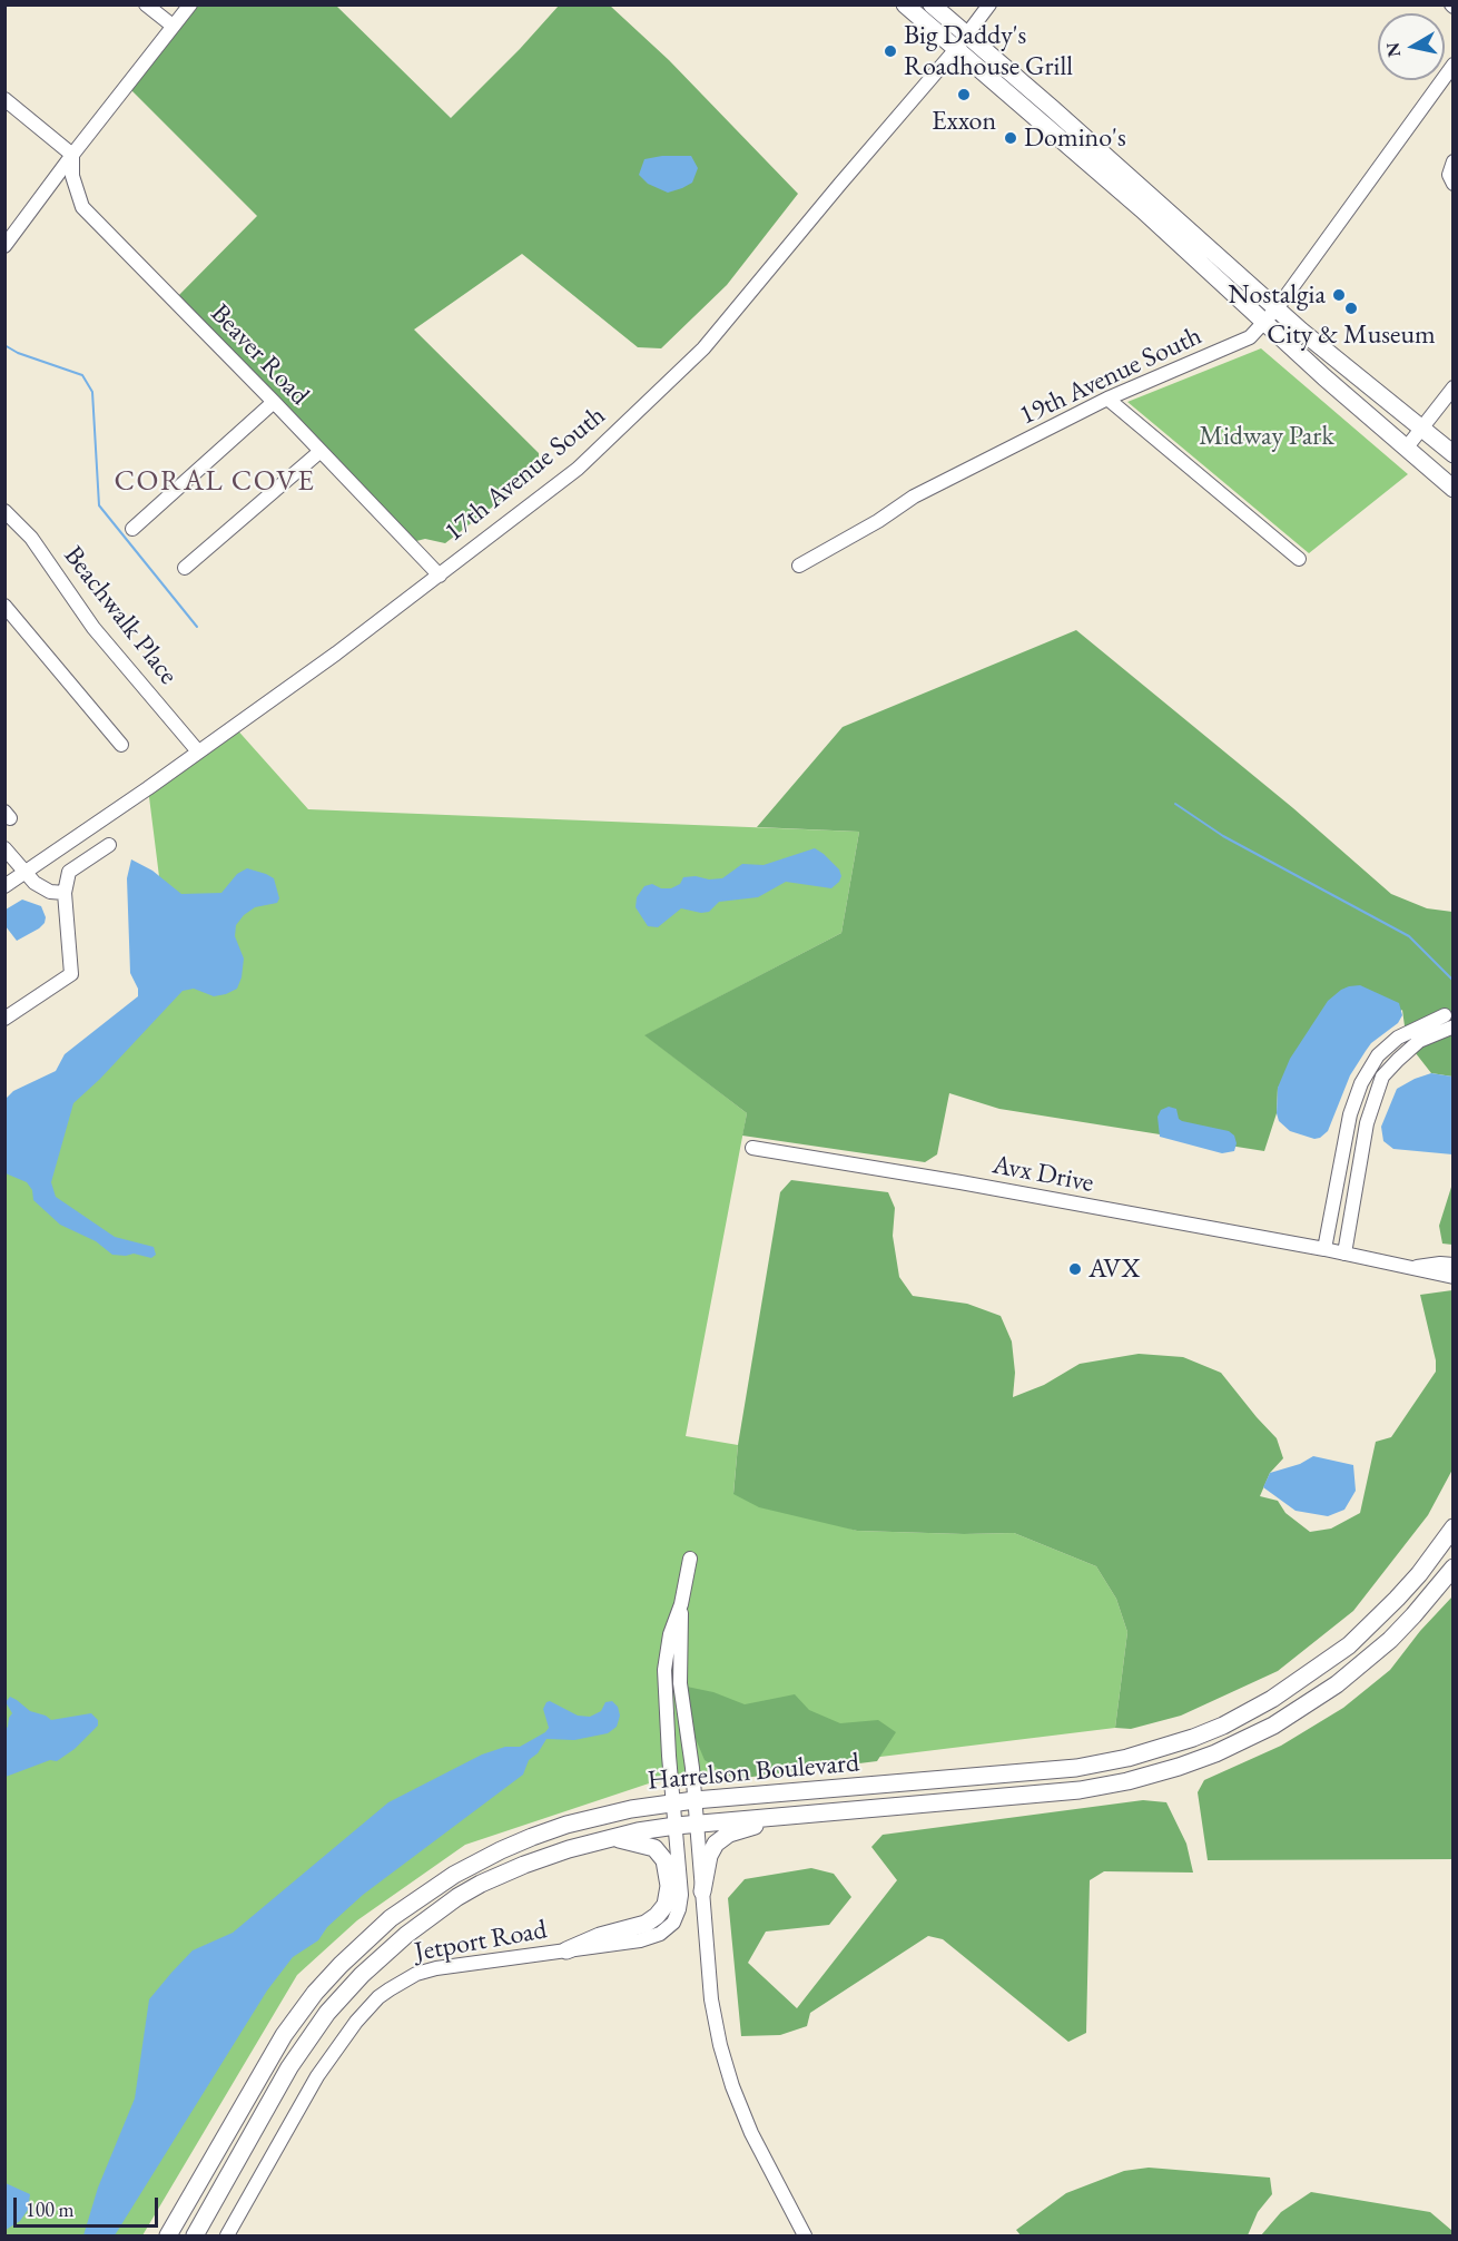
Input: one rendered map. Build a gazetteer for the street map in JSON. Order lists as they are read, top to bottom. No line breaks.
{"streets":{"main road":["Harrelson Boulevard"],"street":["Beaver Road","19th Avenue South","17th Avenue South","Beachwalk Place","Avx Drive","Jetport Road"]},"crossings":[["Beaver Road","17th Avenue South"],["17th Avenue South","Beachwalk Place"],["Harrelson Boulevard","Jetport Road"]],"districts":["CORAL COVE"],"parks":["Midway Park"],"places":["Big Daddy's Roadhouse Grill","Exxon","Domino's","Nostalgia","City & Museum","AVX"],"scale_bar":"100 m","north":"left"}
